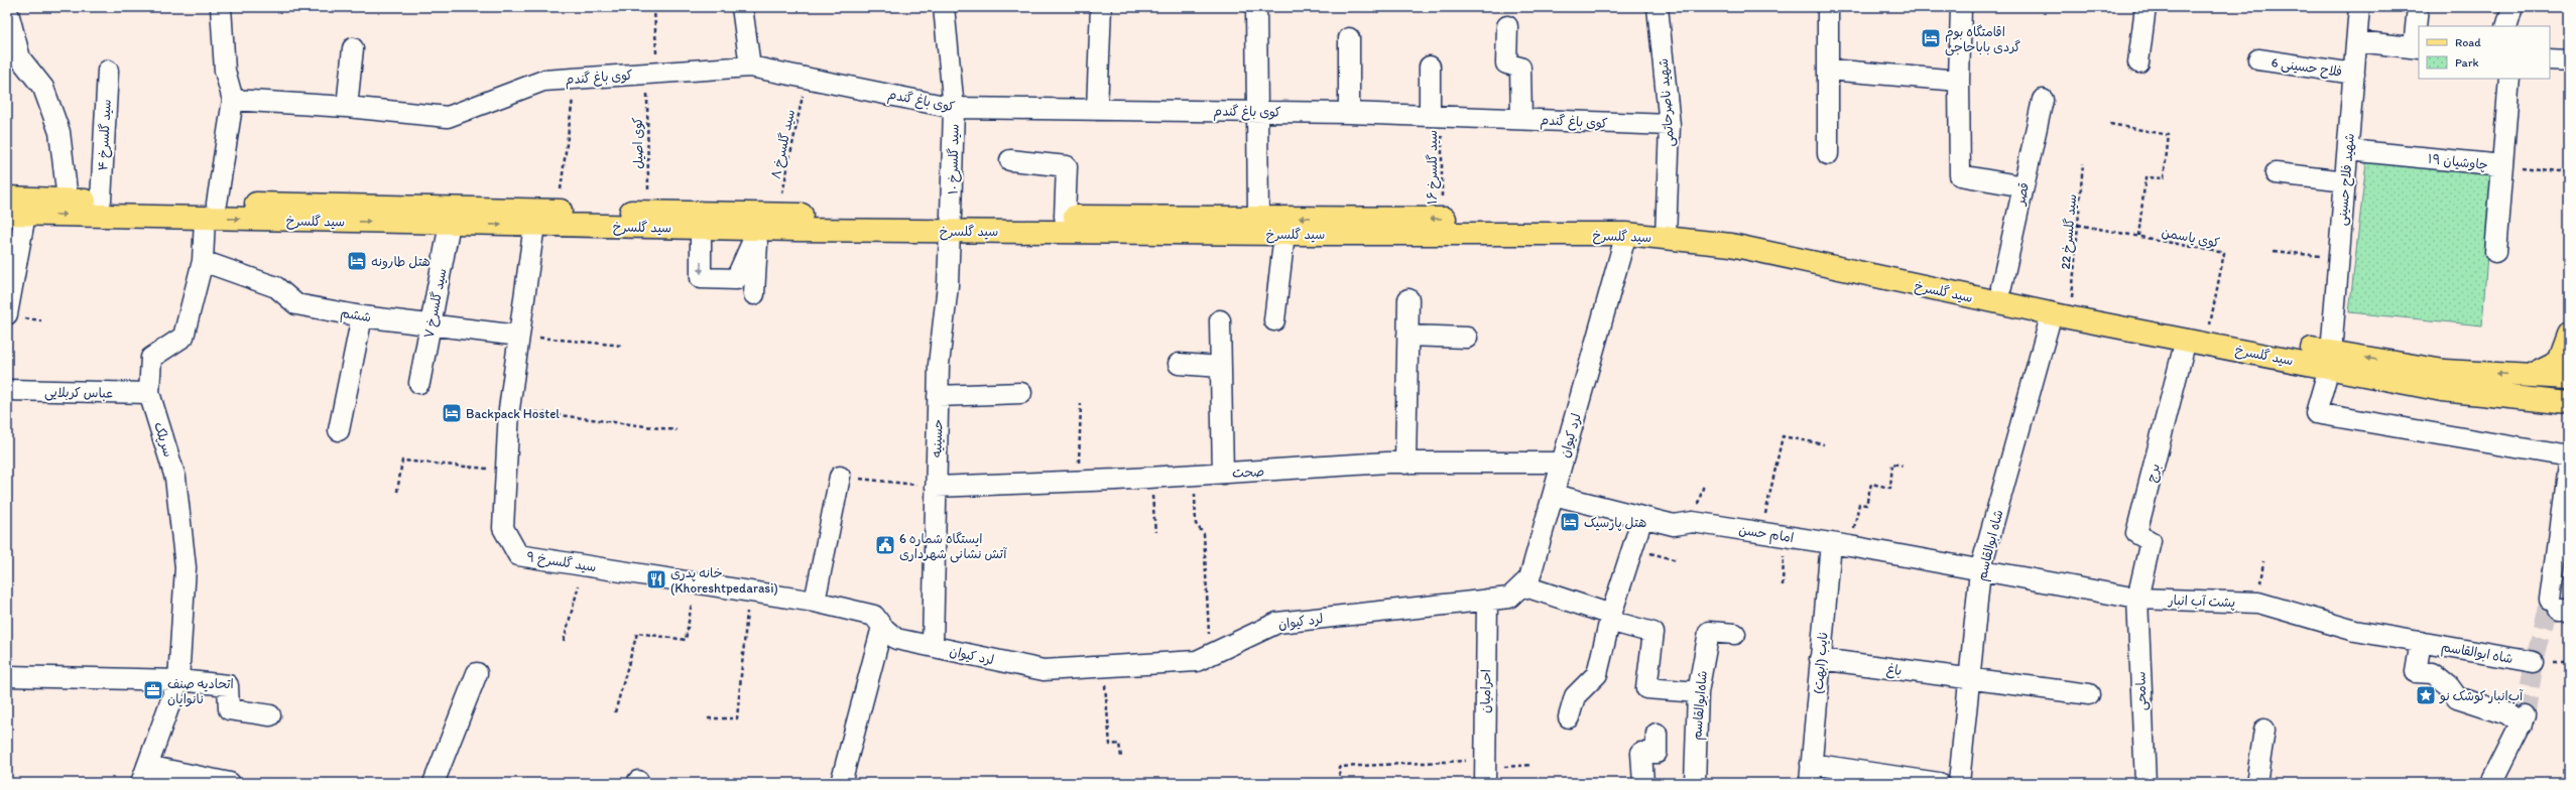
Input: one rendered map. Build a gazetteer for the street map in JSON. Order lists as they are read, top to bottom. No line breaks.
{"streets":{"main road":["سید گلسرخ"],"street":["فلاح حسینی 6","کوی باغ گندم","شهید ناصرحاتمی","سید گلسرخ ۴","سید گلسرخ ۱۰","چاوشیان ۱۹","شهید فلاح حسینی","قصر","سید گلسرخ ۷","ششم","عباس کربلایی","لرد کیوان","حسینیه","سرپلک","صحت","برج","امام حسن","شاه ابوالقاسم","سید گلسرخ ۹","پشت آب انبار","نایب (ابهت)","باغ","احرامیان","سامحی","شاه‌ابوالقاسم"],"path":["کوی اصیل","سید گلسرخ ۸","سید گلسرخ ۱۶","سید گلسرخ 22","کوی یاسمن"]},"crossings":[["فلاح حسینی 6","شهید فلاح حسینی"],["کوی باغ گندم","شهید ناصرحاتمی"],["کوی باغ گندم","کوی اصیل"],["کوی باغ گندم","سید گلسرخ ۸"],["کوی باغ گندم","سید گلسرخ ۱۰"],["کوی باغ گندم","سید گلسرخ ۱۶"],["کوی باغ گندم","سرپلک"],["شهید ناصرحاتمی","سید گلسرخ"],["سید گلسرخ ۴","سید گلسرخ"],["کوی اصیل","سید گلسرخ"],["سید گلسرخ ۸","سید گلسرخ"],["سید گلسرخ ۱۰","سید گلسرخ"],["سید گلسرخ ۱۰","حسینیه"],["چاوشیان ۱۹","شهید فلاح حسینی"],["سید گلسرخ ۱۶","سید گلسرخ"],["شهید فلاح حسینی","سید گلسرخ"],["قصر","سید گلسرخ"],["سید گلسرخ","سید گلسرخ 22"],["سید گلسرخ","کوی یاسمن"],["سید گلسرخ","سید گلسرخ ۷"],["سید گلسرخ","لرد کیوان"],["سید گلسرخ","حسینیه"],["سید گلسرخ","سرپلک"],["سید گلسرخ","برج"],["سید گلسرخ","شاه ابوالقاسم"],["سید گلسرخ","سید گلسرخ ۹"],["سید گلسرخ 22","کوی یاسمن"],["سید گلسرخ ۷","ششم"],["ششم","سرپلک"],["ششم","سید گلسرخ ۹"],["عباس کربلایی","سرپلک"],["لرد کیوان","حسینیه"],["لرد کیوان","صحت"],["لرد کیوان","امام حسن"],["لرد کیوان","سید گلسرخ ۹"],["لرد کیوان","احرامیان"],["حسینیه","صحت"],["برج","پشت آب انبار"],["برج","سامحی"],["امام حسن","شاه ابوالقاسم"],["امام حسن","پشت آب انبار"],["امام حسن","نایب (ابهت)"],["شاه ابوالقاسم","پشت آب انبار"],["شاه ابوالقاسم","باغ"],["پشت آب انبار","سامحی"],["نایب (ابهت)","باغ"]],"places":{"hotel":["اقامتگاه بوم گردی باباحاجی","هتل طارونه","Backpack Hostel","هتل پارسیک"],"public building":["ایستگاه شماره 6 آتش نشانی شهرداری"],"restaurant":["خانه پدری (Khoreshtpedarasi)"],"office":["اتحادیه صنف نانوایان"],"place":["آب‌انبار کوشک نو"]},"legend":["Road","Park"]}
